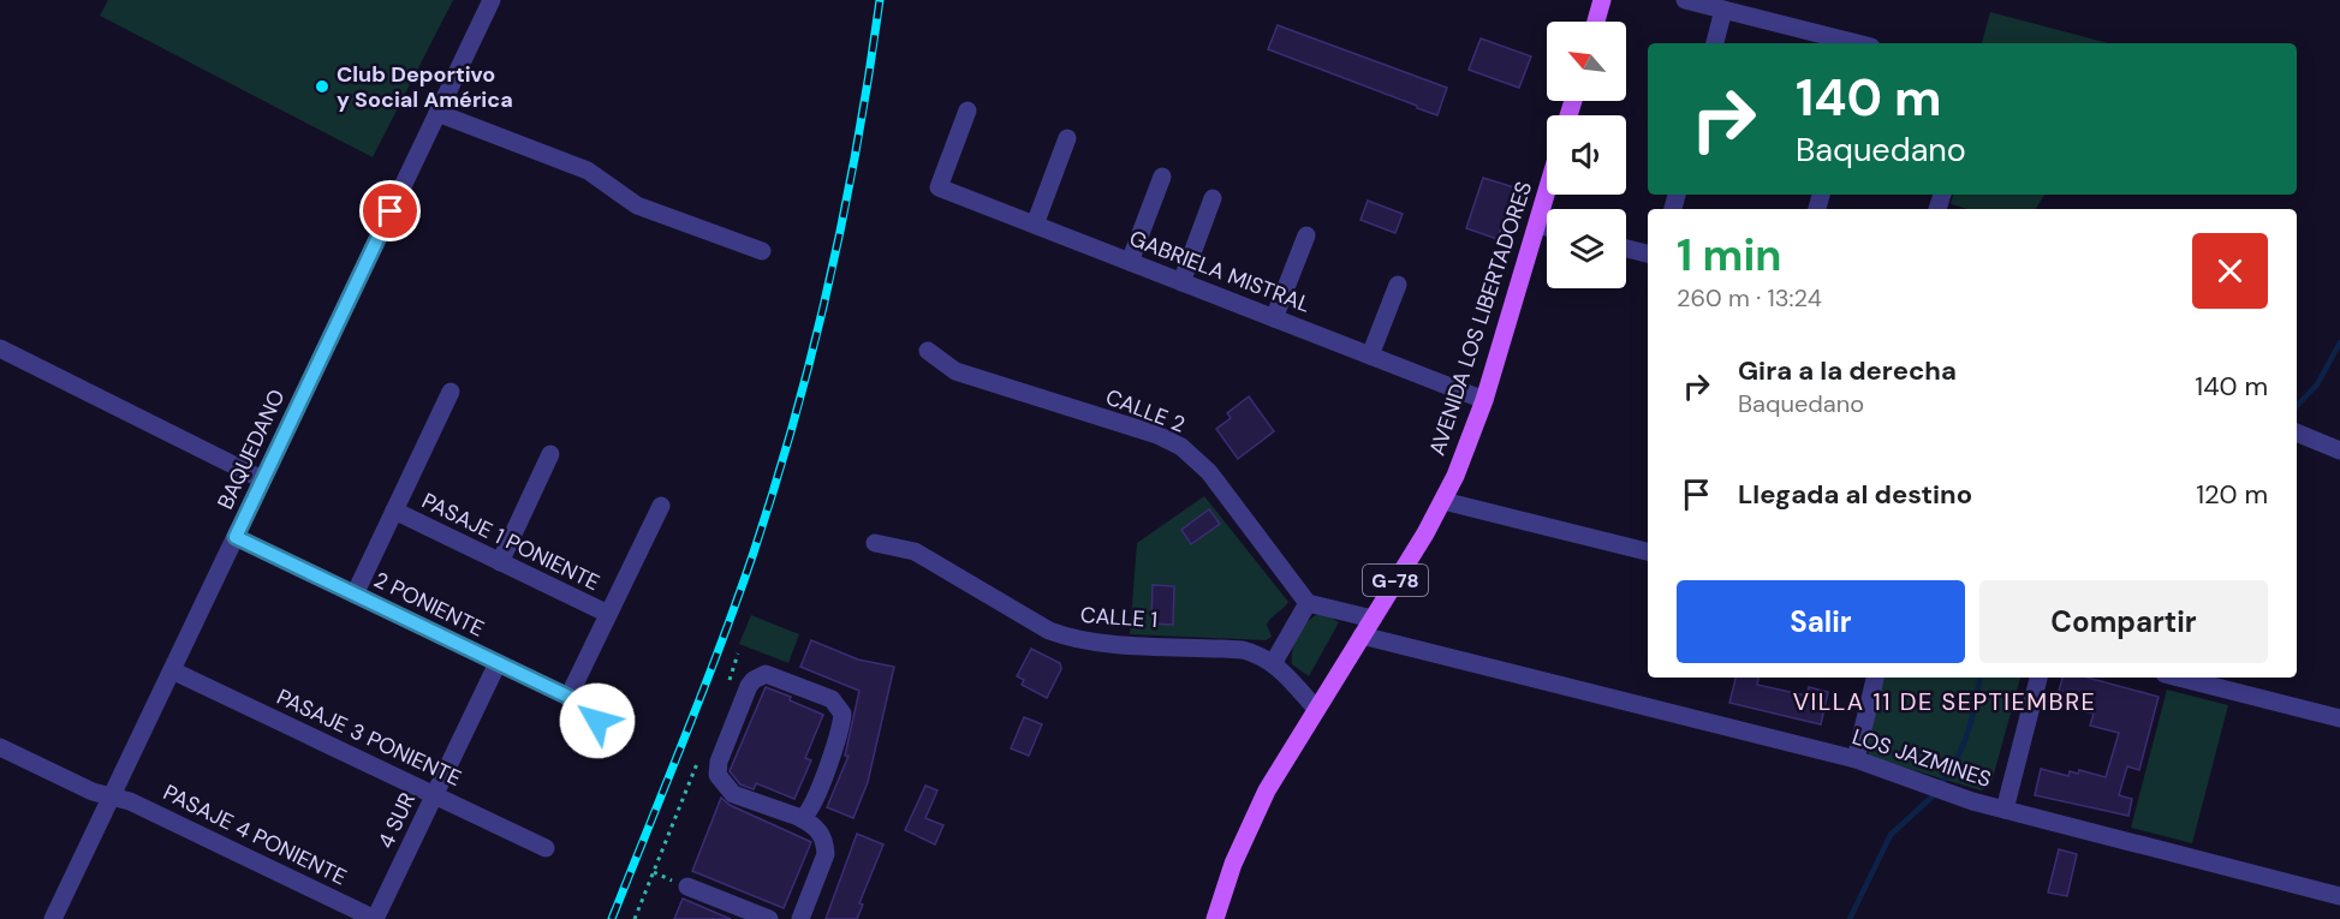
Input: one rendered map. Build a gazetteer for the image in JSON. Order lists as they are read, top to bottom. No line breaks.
{"streets":{"main road":["AVENIDA LOS LIBERTADORES","G-78"],"street":["GABRIELA MISTRAL","CALLE 2","BAQUEDANO","PASAJE 1 PONIENTE","2 PONIENTE","CALLE 1","PASAJE 3 PONIENTE","LOS JAZMINES","4 SUR","PASAJE 4 PONIENTE"]},"crossings":[["GABRIELA MISTRAL","AVENIDA LOS LIBERTADORES"],["AVENIDA LOS LIBERTADORES","CALLE 1"],["AVENIDA LOS LIBERTADORES","LOS JAZMINES"],["BAQUEDANO","2 PONIENTE"],["BAQUEDANO","PASAJE 3 PONIENTE"],["BAQUEDANO","PASAJE 4 PONIENTE"],["2 PONIENTE","4 SUR"],["PASAJE 3 PONIENTE","4 SUR"],["4 SUR","PASAJE 4 PONIENTE"]],"districts":["VILLA 11 DE SEPTIEMBRE"],"places":["Club Deportivo y Social América"],"north":"top left","page":{"turn":["140 m","Baquedano"],"heading":["1 min","260 m · 13:24"],"list":[{"name":"Gira a la derecha","note":"Baquedano","value":"140 m"},{"name":"Llegada al destino","value":"120 m"}],"buttons":["Salir","Compartir"]}}
